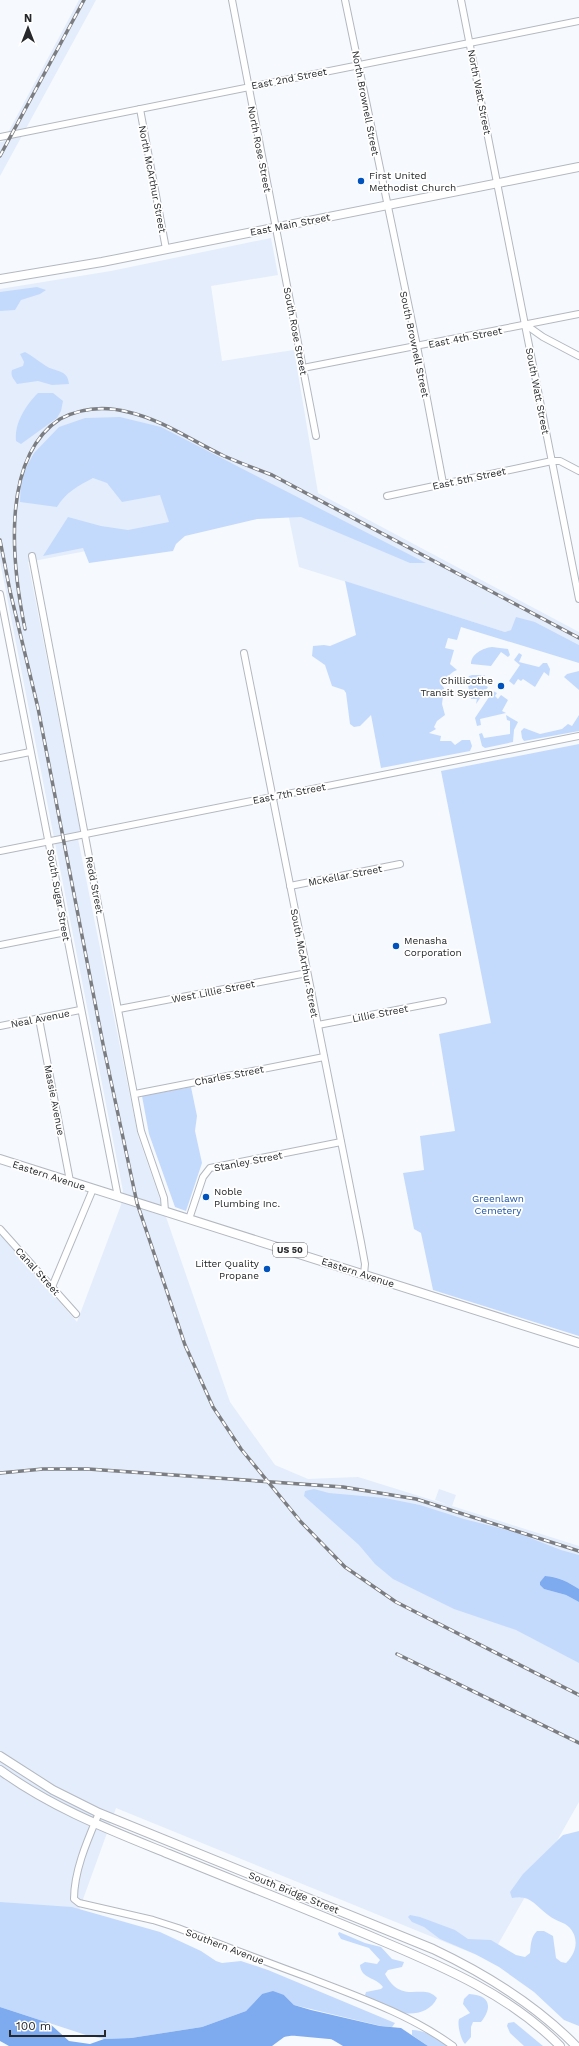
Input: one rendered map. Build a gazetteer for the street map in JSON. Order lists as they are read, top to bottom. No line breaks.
{"streets":{"main road":["East Main Street","Eastern Avenue","US 50","South Bridge Street"],"street":["East 2nd Street","North Watt Street","North Brownell Street","North Rose Street","North McArthur Street","South Rose Street","East 4th Street","South Brownell Street","South Watt Street","East 5th Street","East 7th Street","McKellar Street","Redd Street","South Sugar Street","South McArthur Street","West Lillie Street","Lillie Street","Neal Avenue","Charles Street","Massie Avenue","Stanley Street","Canal Street","Southern Avenue"]},"crossings":[["East 2nd Street","North Watt Street"],["East 2nd Street","North Brownell Street"],["East 2nd Street","North Rose Street"],["East 2nd Street","North McArthur Street"],["North Watt Street","East Main Street"],["North Watt Street","South Watt Street"],["North Brownell Street","East Main Street"],["North Brownell Street","South Brownell Street"],["North Rose Street","East Main Street"],["North Rose Street","South Rose Street"],["North McArthur Street","East Main Street"],["East Main Street","South Rose Street"],["East Main Street","South Brownell Street"],["East Main Street","South Watt Street"],["South Rose Street","East 4th Street"],["East 4th Street","South Brownell Street"],["East 4th Street","South Watt Street"],["South Brownell Street","East 5th Street"],["South Watt Street","East 5th Street"],["East 7th Street","Redd Street"],["East 7th Street","South Sugar Street"],["East 7th Street","South McArthur Street"],["McKellar Street","South McArthur Street"],["Redd Street","West Lillie Street"],["Redd Street","Charles Street"],["Redd Street","Eastern Avenue"],["South Sugar Street","Neal Avenue"],["South Sugar Street","Eastern Avenue"],["South McArthur Street","West Lillie Street"],["South McArthur Street","Lillie Street"],["South McArthur Street","Charles Street"],["South McArthur Street","Stanley Street"],["South McArthur Street","Eastern Avenue"],["Neal Avenue","Massie Avenue"],["Massie Avenue","Eastern Avenue"],["Stanley Street","Eastern Avenue"],["South Bridge Street","Southern Avenue"]],"parks":["Greenlawn Cemetery"],"places":["First United Methodist Church","Chillicothe Transit System","Menasha Corporation","Noble Plumbing Inc.","Litter Quality Propane"],"scale_bar":"100 m","north":"top"}
